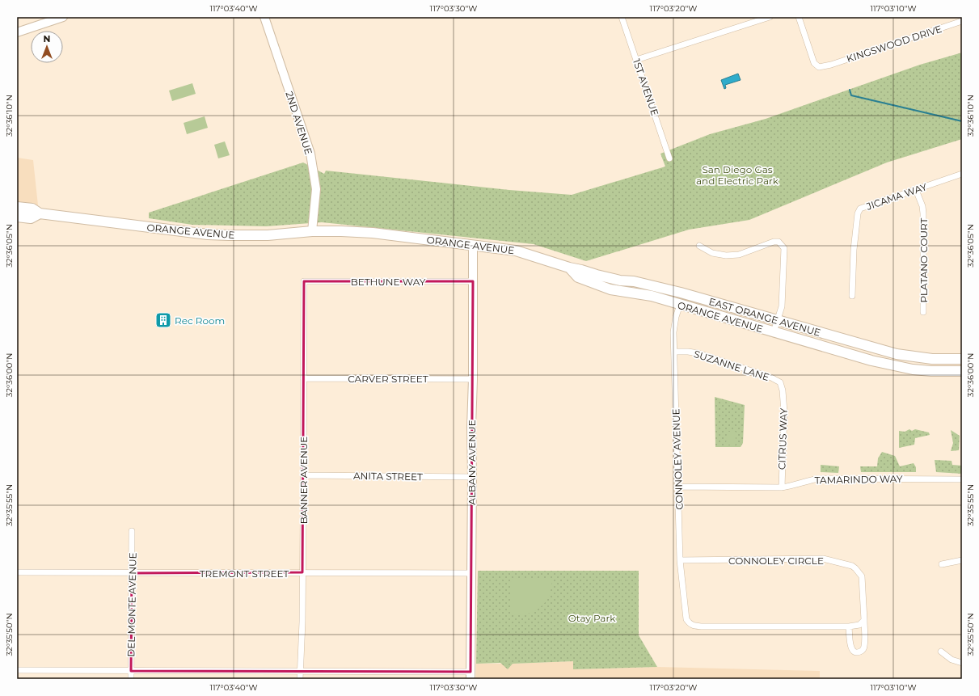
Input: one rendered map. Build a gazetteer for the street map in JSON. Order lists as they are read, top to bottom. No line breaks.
{"streets":{"main road":["ORANGE AVENUE","EAST ORANGE AVENUE"],"street":["KINGSWOOD DRIVE","1ST AVENUE","2ND AVENUE","JICAMA WAY","PLATANO COURT","BETHUNE WAY","SUZANNE LANE","CARVER STREET","CITRUS WAY","CONNOLEY AVENUE","ALBANY AVENUE","ANITA STREET","TAMARINDO WAY","BANNER AVENUE","CONNOLEY CIRCLE","TREMONT STREET","DEL MONTE AVENUE"]},"crossings":[["2ND AVENUE","ORANGE AVENUE"],["JICAMA WAY","PLATANO COURT"],["ORANGE AVENUE","EAST ORANGE AVENUE"],["ORANGE AVENUE","CONNOLEY AVENUE"],["ORANGE AVENUE","ALBANY AVENUE"],["BETHUNE WAY","ALBANY AVENUE"],["BETHUNE WAY","BANNER AVENUE"],["SUZANNE LANE","CITRUS WAY"],["SUZANNE LANE","CONNOLEY AVENUE"],["CARVER STREET","ALBANY AVENUE"],["CARVER STREET","BANNER AVENUE"],["CITRUS WAY","TAMARINDO WAY"],["CONNOLEY AVENUE","TAMARINDO WAY"],["CONNOLEY AVENUE","CONNOLEY CIRCLE"],["ALBANY AVENUE","ANITA STREET"],["ALBANY AVENUE","TREMONT STREET"],["ANITA STREET","BANNER AVENUE"],["BANNER AVENUE","TREMONT STREET"],["TREMONT STREET","DEL MONTE AVENUE"]],"parks":["San Diego Gas and Electric Park","Otay Park"],"places":{"building":["Rec Room"]},"north":"top","coordinates":["117°03'40\"W","117°03'30\"W","117°03'20\"W","117°03'10\"W","32°36'10\"N","32°36'05\"N","32°36'00\"N","32°35'55\"N","32°35'50\"N"]}
